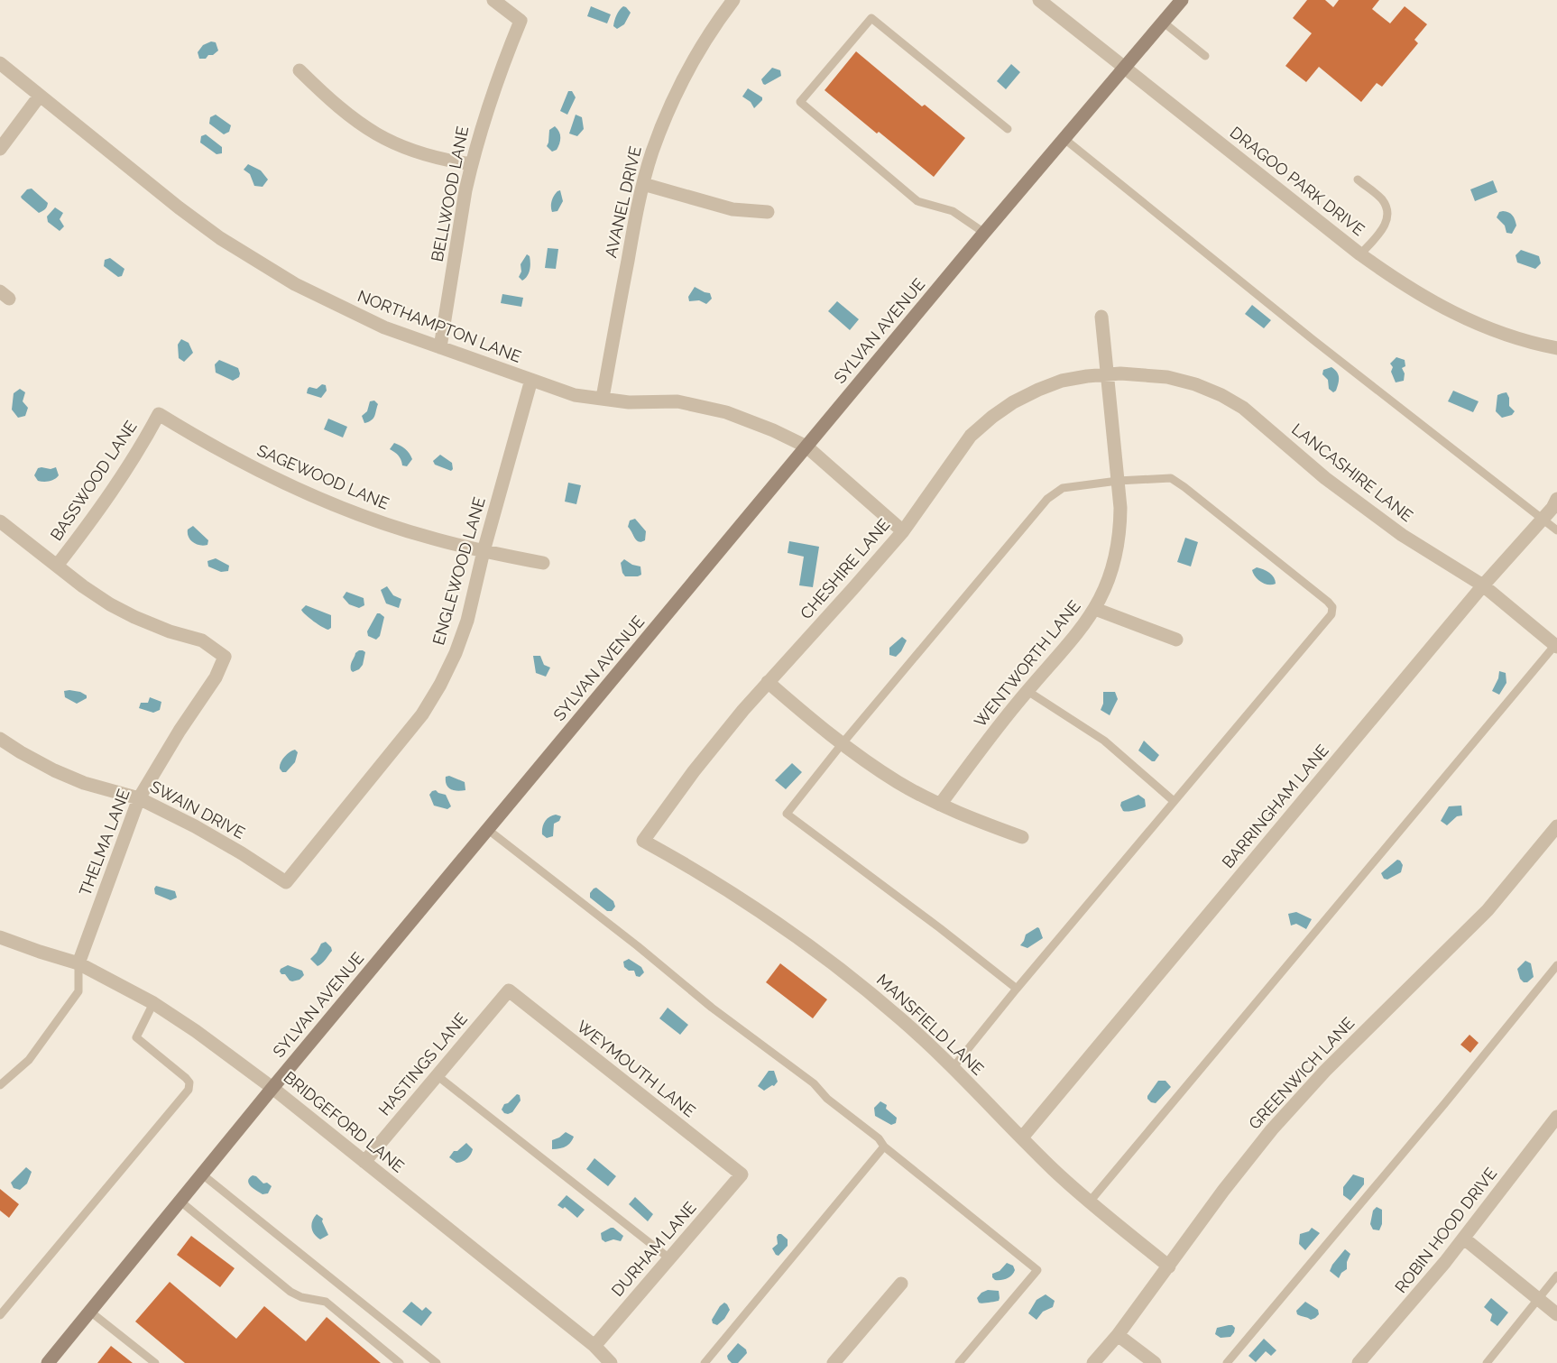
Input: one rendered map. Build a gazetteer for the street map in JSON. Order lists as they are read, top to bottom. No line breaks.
{"streets":{"main road":["SYLVAN AVENUE"],"street":["DRAGOO PARK DRIVE","BELLWOOD LANE","AVANEL DRIVE","NORTHAMPTON LANE","LANCASHIRE LANE","SAGEWOOD LANE","BASSWOOD LANE","CHESHIRE LANE","ENGLEWOOD LANE","WENTWORTH LANE","BARRINGHAM LANE","SWAIN DRIVE","THELMA LANE","MANSFIELD LANE","HASTINGS LANE","WEYMOUTH LANE","GREENWICH LANE","BRIDGEFORD LANE","ROBIN HOOD DRIVE","DURHAM LANE"]},"crossings":[["DRAGOO PARK DRIVE","SYLVAN AVENUE"],["BELLWOOD LANE","NORTHAMPTON LANE"],["AVANEL DRIVE","NORTHAMPTON LANE"],["NORTHAMPTON LANE","SYLVAN AVENUE"],["NORTHAMPTON LANE","CHESHIRE LANE"],["NORTHAMPTON LANE","ENGLEWOOD LANE"],["SYLVAN AVENUE","BRIDGEFORD LANE"],["LANCASHIRE LANE","CHESHIRE LANE"],["LANCASHIRE LANE","WENTWORTH LANE"],["LANCASHIRE LANE","BARRINGHAM LANE"],["SAGEWOOD LANE","BASSWOOD LANE"],["SAGEWOOD LANE","ENGLEWOOD LANE"],["BASSWOOD LANE","THELMA LANE"],["CHESHIRE LANE","WENTWORTH LANE"],["CHESHIRE LANE","MANSFIELD LANE"],["ENGLEWOOD LANE","SWAIN DRIVE"],["BARRINGHAM LANE","MANSFIELD LANE"],["SWAIN DRIVE","THELMA LANE"],["THELMA LANE","BRIDGEFORD LANE"],["MANSFIELD LANE","GREENWICH LANE"],["HASTINGS LANE","WEYMOUTH LANE"],["HASTINGS LANE","BRIDGEFORD LANE"],["WEYMOUTH LANE","DURHAM LANE"],["BRIDGEFORD LANE","DURHAM LANE"]]}
